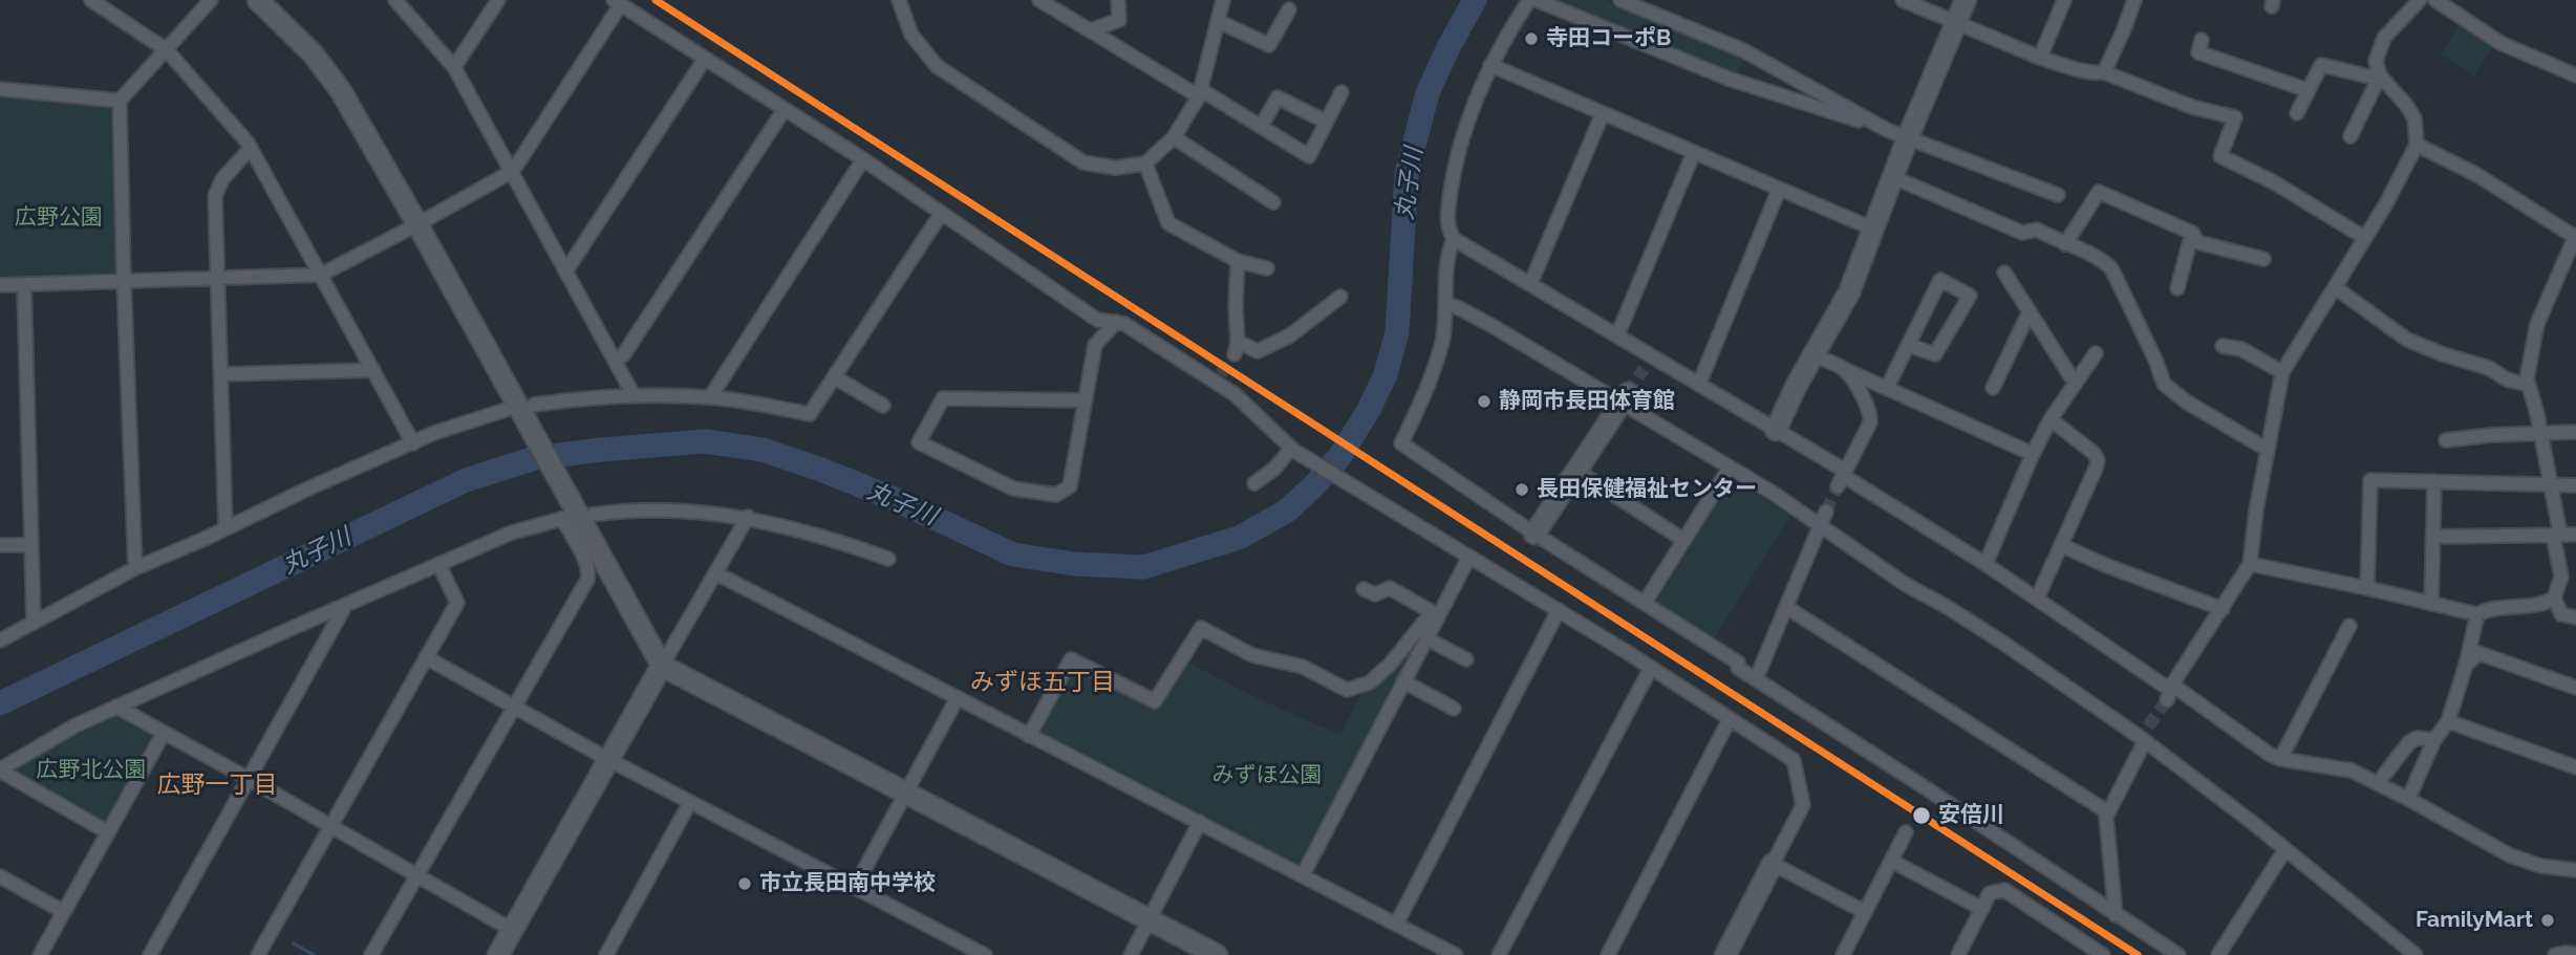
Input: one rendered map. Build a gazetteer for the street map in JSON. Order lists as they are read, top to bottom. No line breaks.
{"districts":["みずほ五丁目","広野一丁目"],"water":["丸子川"],"parks":["広野公園","広野北公園","みずほ公園"],"places":["寺田コーポB","静岡市長田体育館","長田保健福祉センター","安倍川","市立長田南中学校","FamilyMart"]}
